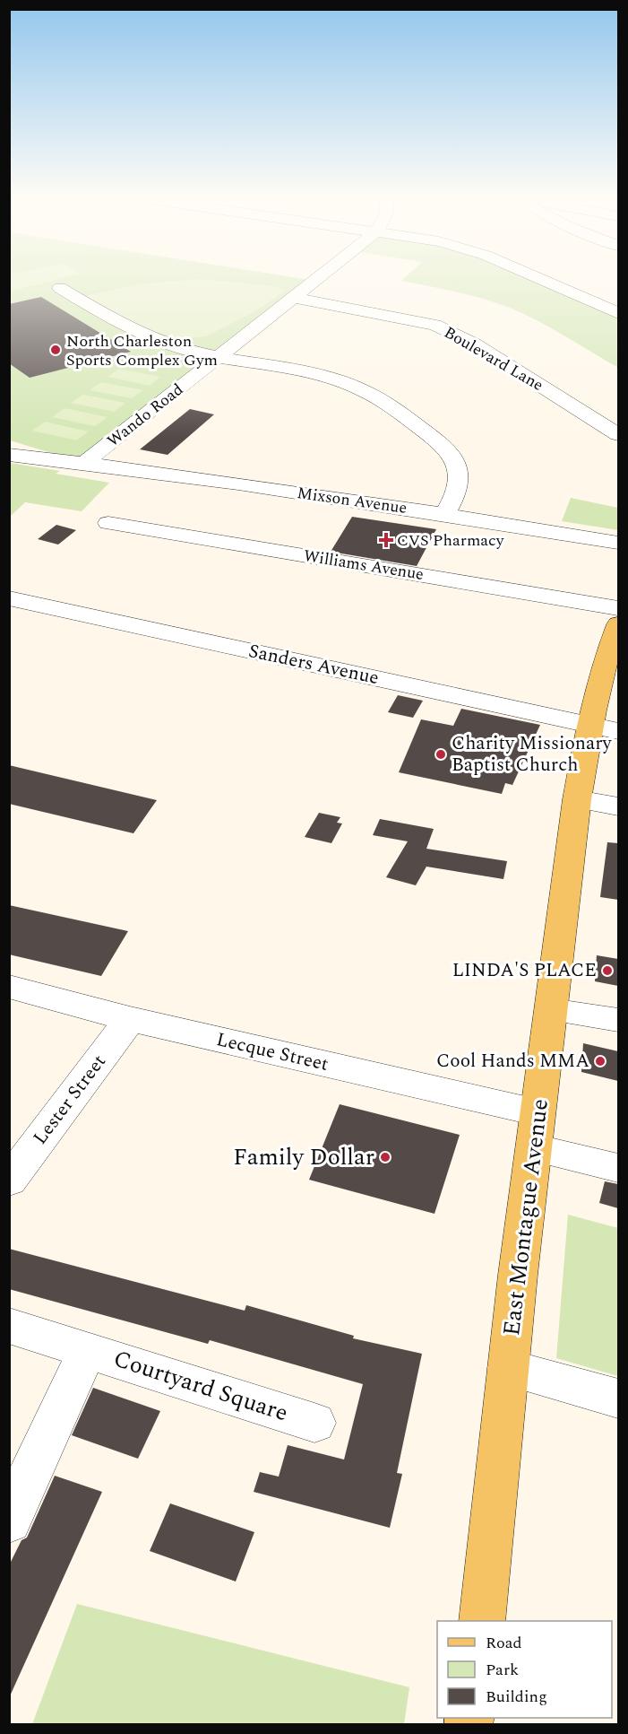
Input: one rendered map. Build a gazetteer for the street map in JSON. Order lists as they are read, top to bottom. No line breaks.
{"streets":{"main road":["East Montague Avenue"],"street":["Boulevard Lane","Wando Road","Mixson Avenue","Williams Avenue","Sanders Avenue","Lecque Street","Lester Street","Courtyard Square"]},"crossings":[["Boulevard Lane","Wando Road"],["Wando Road","Mixson Avenue"],["Sanders Avenue","East Montague Avenue"],["Lecque Street","Lester Street"],["Lecque Street","East Montague Avenue"]],"places":{"other":["North Charleston Sports Complex Gym","Charity Missionary Baptist Church","LINDA'S PLACE","Cool Hands MMA","Family Dollar"],"health":["CVS Pharmacy"]},"legend":["Road","Park","Building"]}
